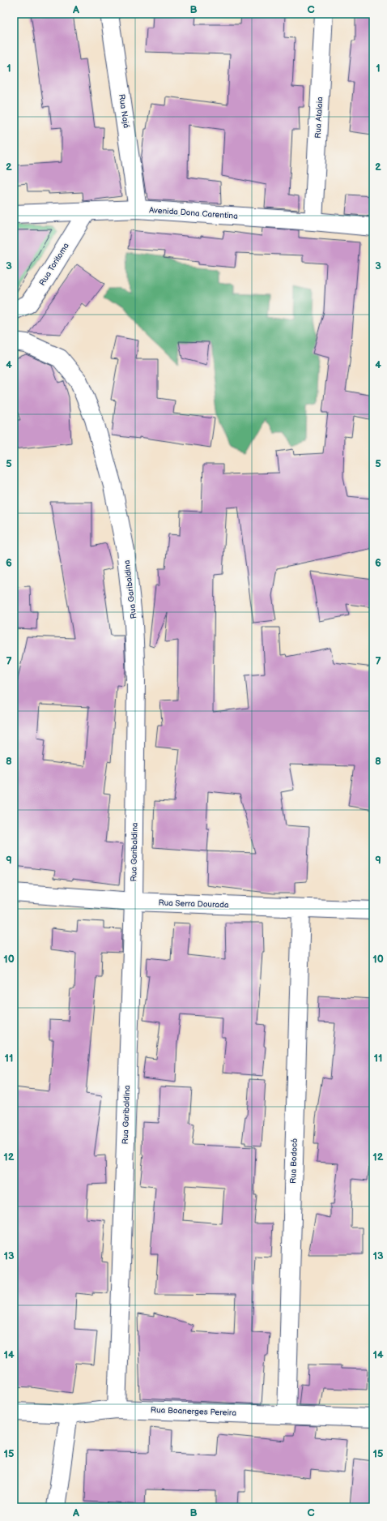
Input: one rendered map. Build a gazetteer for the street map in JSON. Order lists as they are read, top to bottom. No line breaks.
{"streets":{"street":["Rua Najá","Rua Atalaia","Avenida Dona Carentina","Rua Toritoma","Rua Garibaldina","Rua Serra Dourada","Rua Bodocó","Rua Boanerges Pereira"]},"crossings":[["Rua Najá","Avenida Dona Carentina"],["Rua Atalaia","Avenida Dona Carentina"],["Avenida Dona Carentina","Rua Toritoma"],["Rua Garibaldina","Rua Serra Dourada"],["Rua Garibaldina","Rua Boanerges Pereira"],["Rua Serra Dourada","Rua Bodocó"],["Rua Bodocó","Rua Boanerges Pereira"]],"grid":{"columns":["A","B","C"],"rows":["1","2","3","4","5","6","7","8","9","10","11","12","13","14","15"]}}
